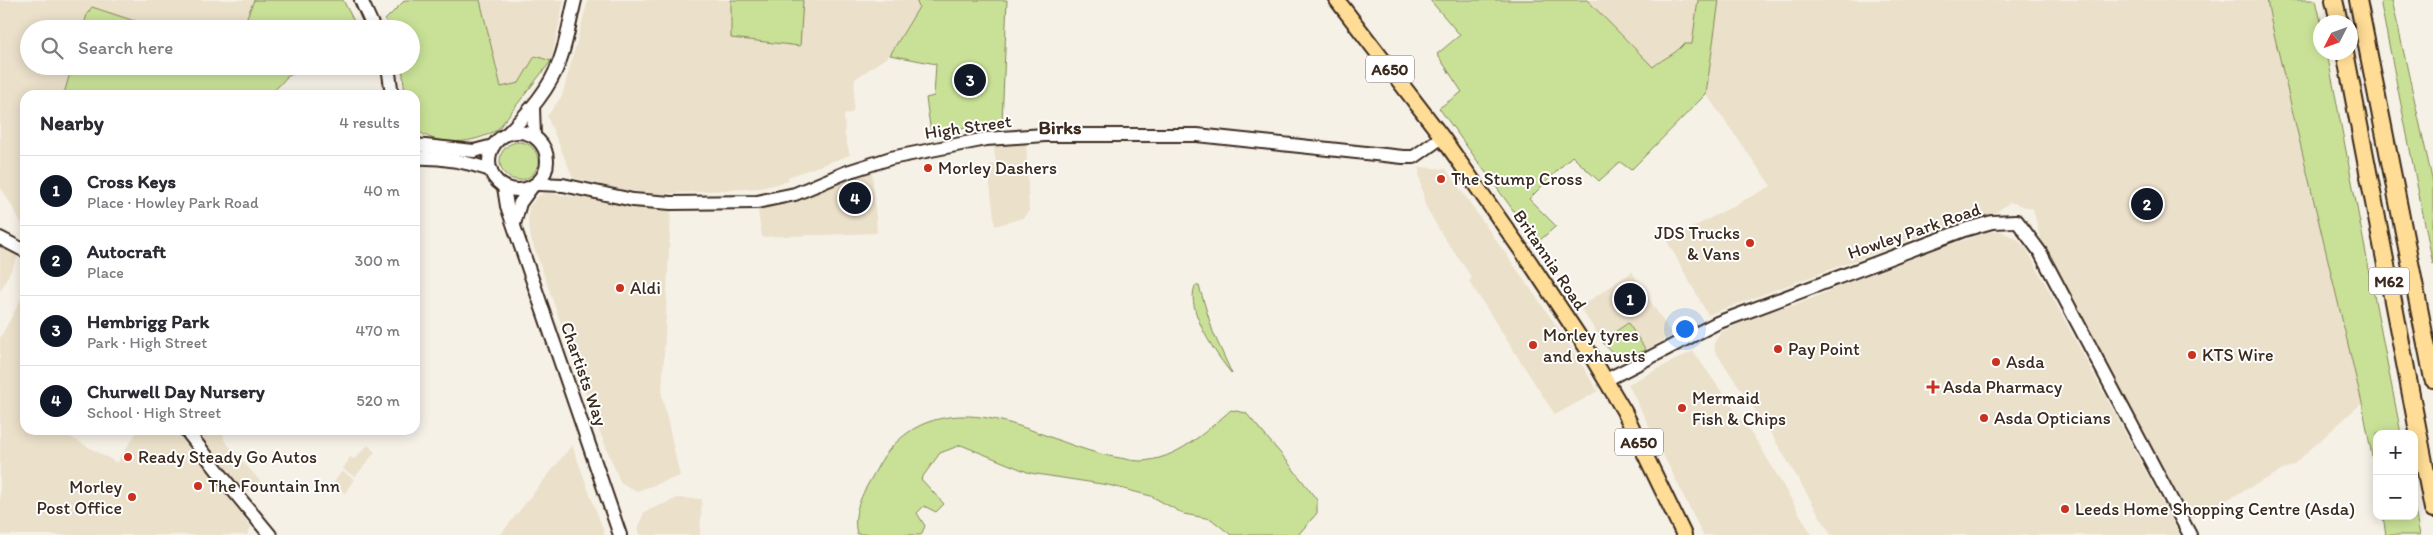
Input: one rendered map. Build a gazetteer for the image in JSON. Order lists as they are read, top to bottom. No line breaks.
{"streets":{"highway":["M62"],"main road":["A650","Britannia Road"],"street":["High Street","Howley Park Road","Chartists Way"]},"crossings":[["High Street","Britannia Road"],["High Street","Chartists Way"],["Howley Park Road","Britannia Road"]],"districts":["Birks"],"places":{"other":["Morley Dashers","The Stump Cross","JDS Trucks & Vans","Aldi","Morley tyres and exhausts","Pay Point","KTS Wire","Asda","Mermaid Fish & Chips","Asda Opticians","Ready Steady Go Autos","The Fountain Inn","Morley Post Office","Leeds Home Shopping Centre (Asda)"],"health":["Asda Pharmacy"]},"north":"bottom left","page":{"search":"Search here","pins":["3","4","2","1"],"heading":["Nearby","4 results"],"list":[{"mark":"1","name":"Cross Keys","note":"Place · Howley Park Road","value":"40 m"},{"mark":"2","name":"Autocraft","note":"Place","value":"300 m"},{"mark":"3","name":"Hembrigg Park","note":"Park · High Street","value":"470 m"},{"mark":"4","name":"Churwell Day Nursery","note":"School · High Street","value":"520 m"}],"map_buttons":["+","−"]}}
